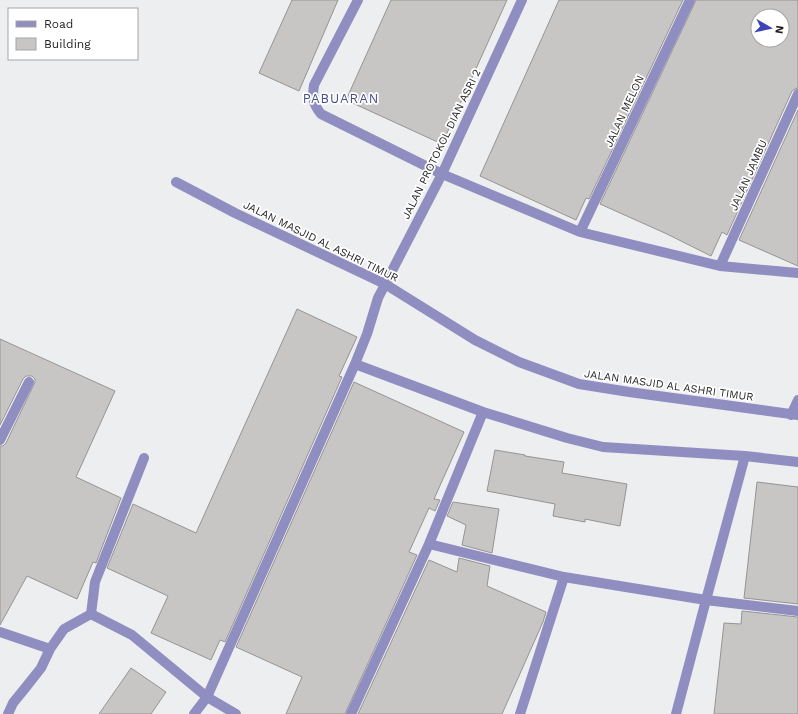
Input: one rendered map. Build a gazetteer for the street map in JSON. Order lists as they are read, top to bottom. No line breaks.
{"streets":{"street":["JALAN MELON","JALAN PROTOKOL DIAN ASRI 2","JALAN JAMBU","JALAN MASJID AL ASHRI TIMUR"]},"crossings":[["JALAN PROTOKOL DIAN ASRI 2","JALAN MASJID AL ASHRI TIMUR"]],"districts":["PABUARAN"],"legend":["Road","Building"],"north":"right"}
